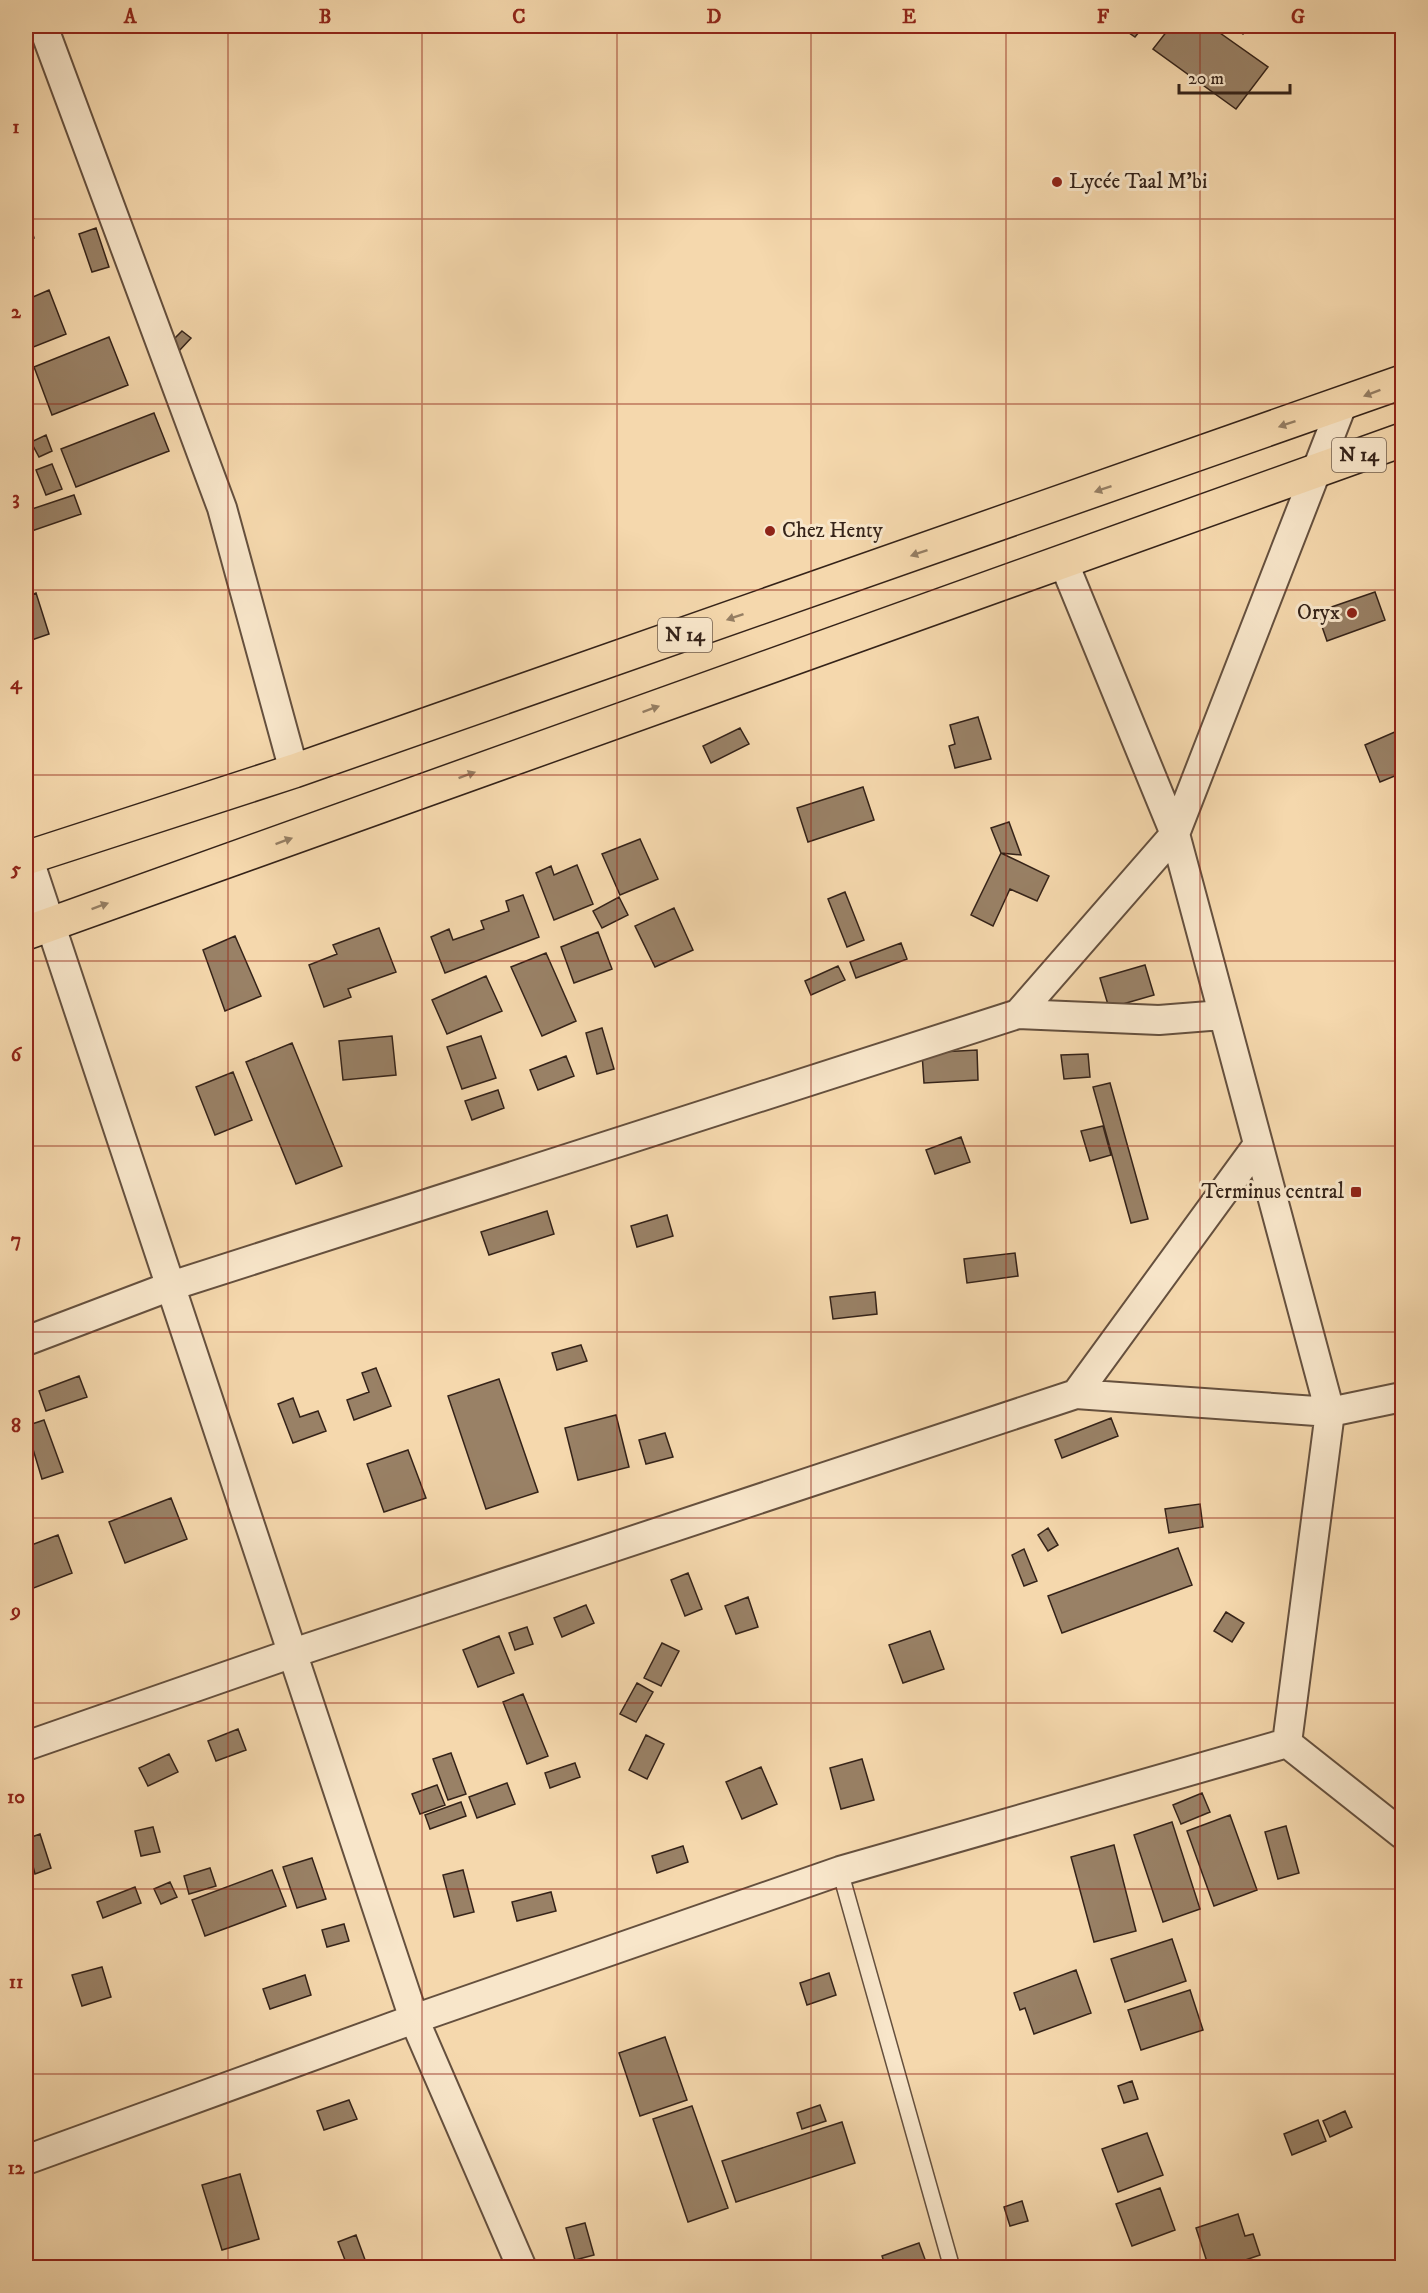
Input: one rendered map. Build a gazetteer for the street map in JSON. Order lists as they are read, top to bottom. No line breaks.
{"streets":{"main road":["N 14"]},"places":{"other":["Lycée Taal M'bi","Chez Henty","Oryx"],"transit":["Terminus central"]},"scale_bar":"20 m","grid":{"columns":["A","B","C","D","E","F","G"],"rows":["1","2","3","4","5","6","7","8","9","10","11","12"]}}
